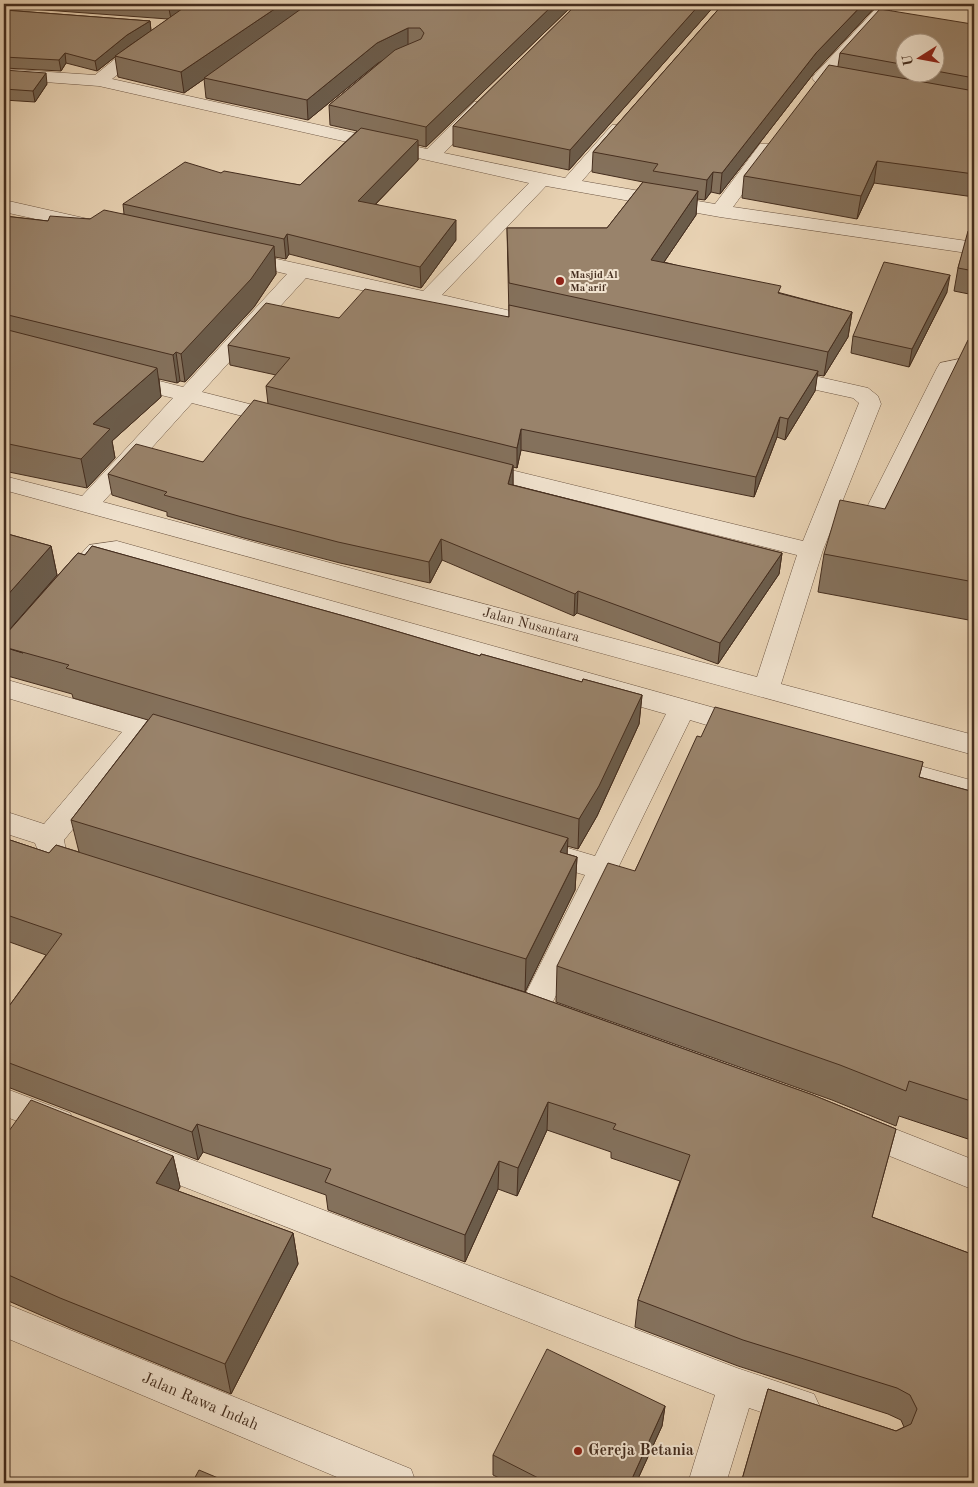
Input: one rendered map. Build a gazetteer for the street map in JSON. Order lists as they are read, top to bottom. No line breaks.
{"streets":{"street":["Jalan Nusantara","Jalan Rawa Indah"]},"places":["Masjid Al Ma'arif","Gereja Betania"],"north":"left"}
